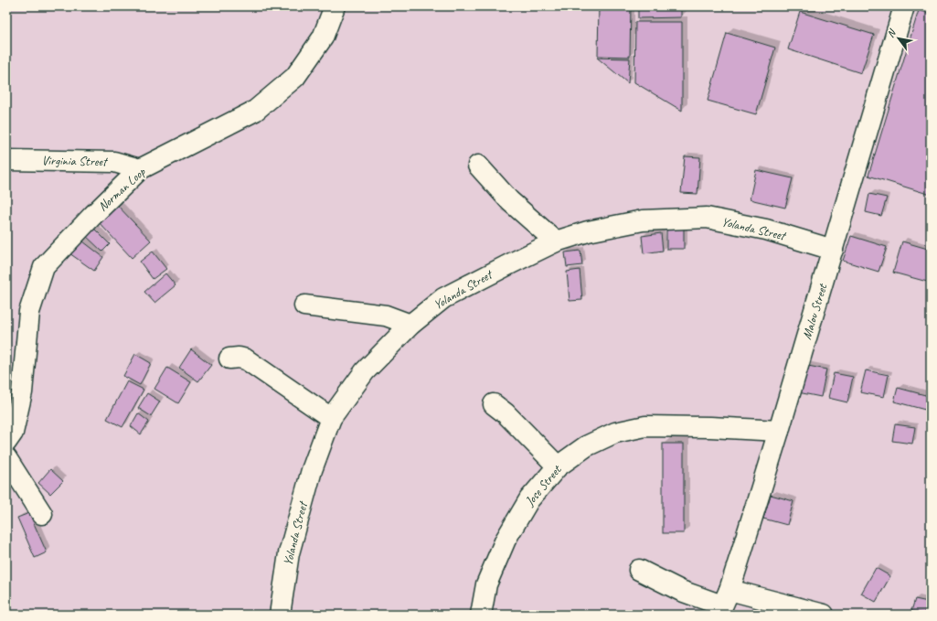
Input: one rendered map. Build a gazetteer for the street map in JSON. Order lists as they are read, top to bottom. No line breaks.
{"streets":{"street":["Virginia Street","Norman Loop","Yolanda Street","Malou Street","Jose Street"]},"crossings":[["Virginia Street","Norman Loop"],["Yolanda Street","Malou Street"],["Malou Street","Jose Street"]],"north":"top left"}
